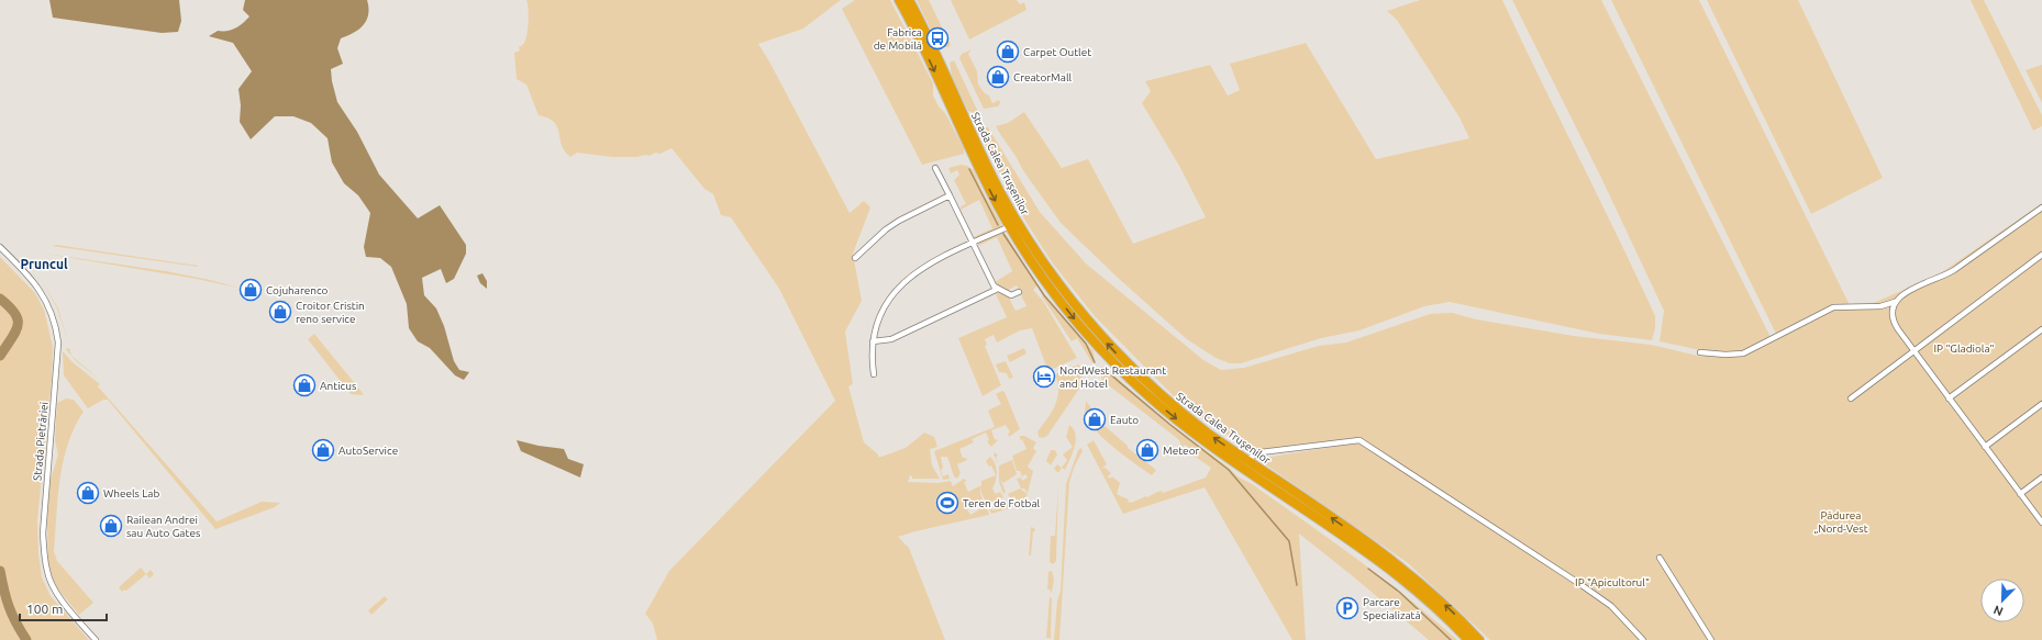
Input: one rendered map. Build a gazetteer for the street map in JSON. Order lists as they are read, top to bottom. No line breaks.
{"streets":{"highway":["Strada Calea Trușenilor"],"street":["Strada Pietrăriei"]},"districts":["Pruncul"],"parks":["IP \"Gladiola\"","Pădurea „Nord-Vest","IP \"Apicultorul\""],"places":{"bus stop":["Fabrica de Mobilă"],"shop":["Carpet Outlet","CreatorMall","Cojuharenco","Croitor Cristin reno service","Anticus","Eauto","AutoService","Meteor","Wheels Lab","Railean Andrei sau Auto Gates"],"hotel":["NordWest Restaurant and Hotel"],"sports":["Teren de Fotbal"],"parking":["Parcare Specializată"]},"scale_bar":"100 m","north":"bottom left"}
